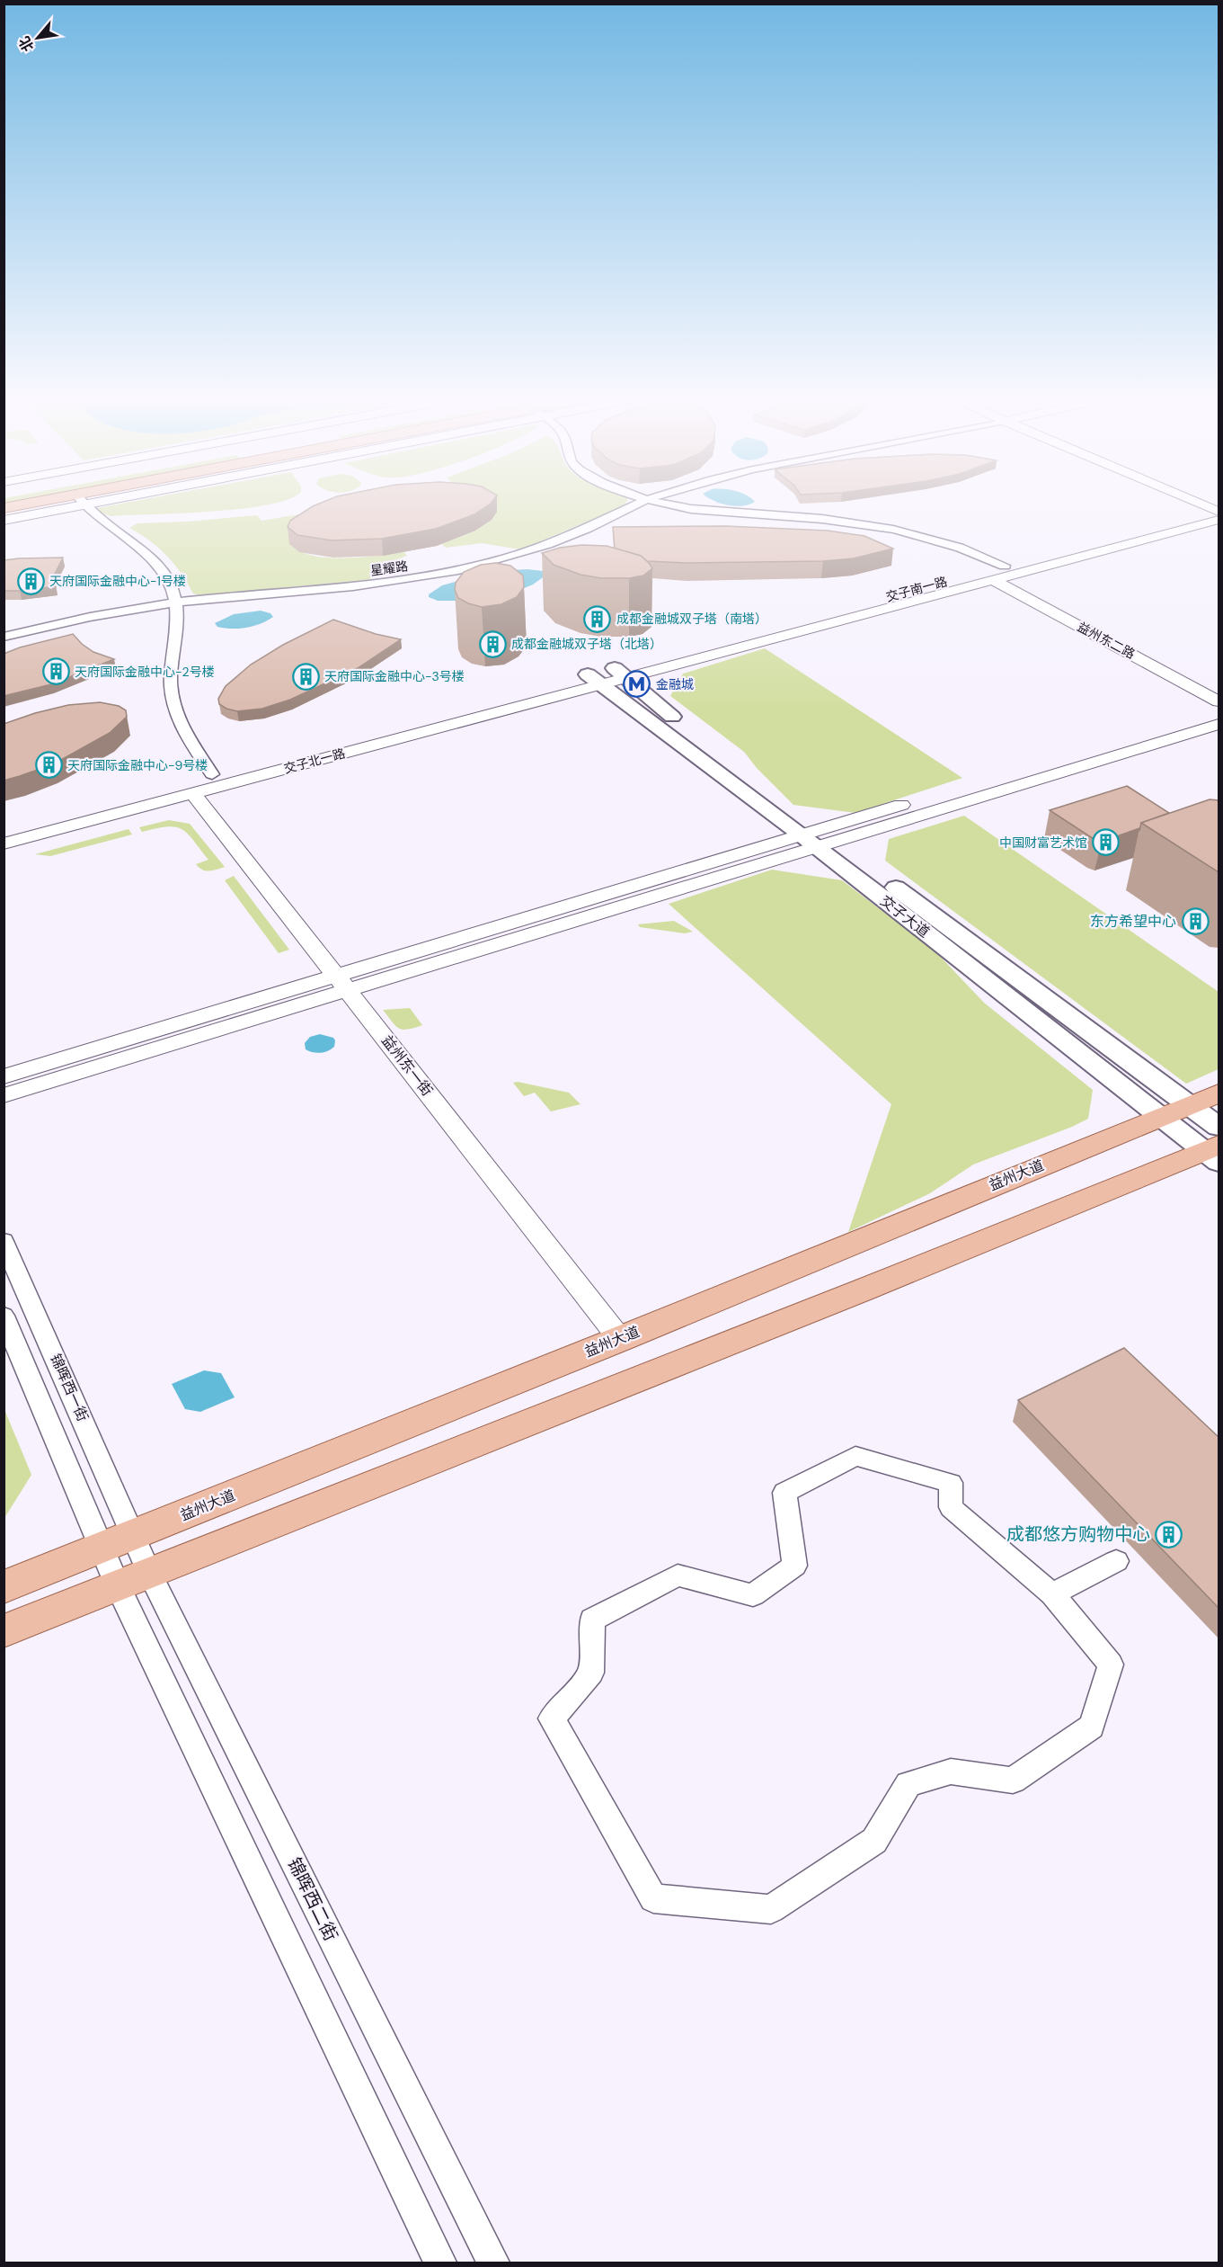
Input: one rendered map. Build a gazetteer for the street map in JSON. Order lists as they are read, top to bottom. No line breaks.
{"streets":{"main road":["交子大道","益州大道"],"street":["星耀路","交子南一路","益州东二路","交子北一路","益州东一街","锦晖西一街","锦晖西二街"]},"crossings":[["交子南一路","益州东二路"],["交子南一路","交子北一路"],["交子南一路","交子大道"],["交子北一路","交子大道"],["交子北一路","益州东一街"],["交子大道","益州大道"],["益州东一街","益州大道"],["益州大道","锦晖西一街"],["益州大道","锦晖西二街"],["锦晖西一街","锦晖西二街"]],"places":{"building":["天府国际金融中心-1号楼","成都金融城双子塔（南塔）","成都金融城双子塔（北塔）","天府国际金融中心-2号楼","天府国际金融中心-3号楼","天府国际金融中心-9号楼","中国财富艺术馆","东方希望中心","成都悠方购物中心"],"metro station":["金融城"]},"north":"bottom left"}
